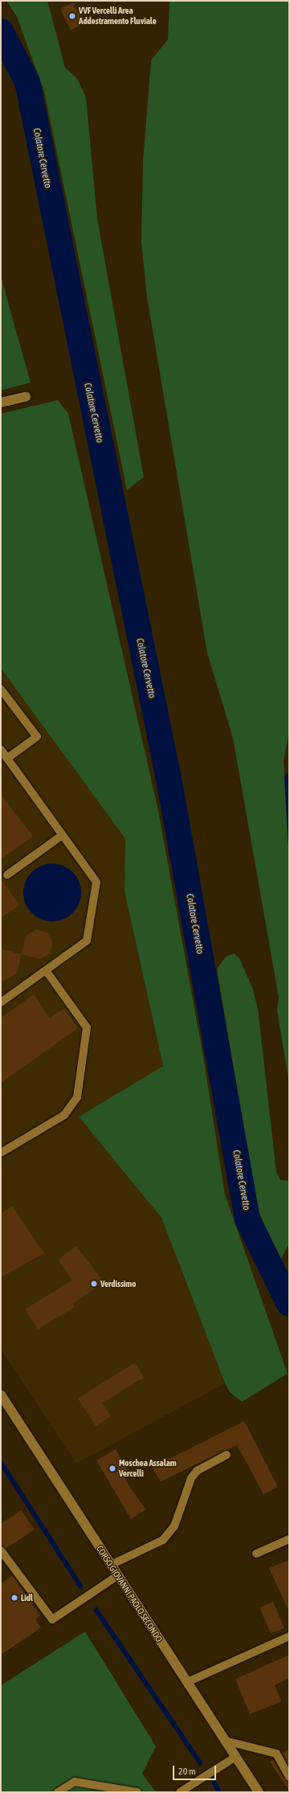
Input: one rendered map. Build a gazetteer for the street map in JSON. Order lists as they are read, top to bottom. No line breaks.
{"streets":{"main road":["CORSO GIOVANNI PAOLO SECONDO"]},"water":["Colatore Cervetto"],"places":["VVF Vercelli Area Addestramento Fluviale","Verdissimo","Moschea Assalam Vercelli","Lidl"],"scale_bar":"20 m"}
